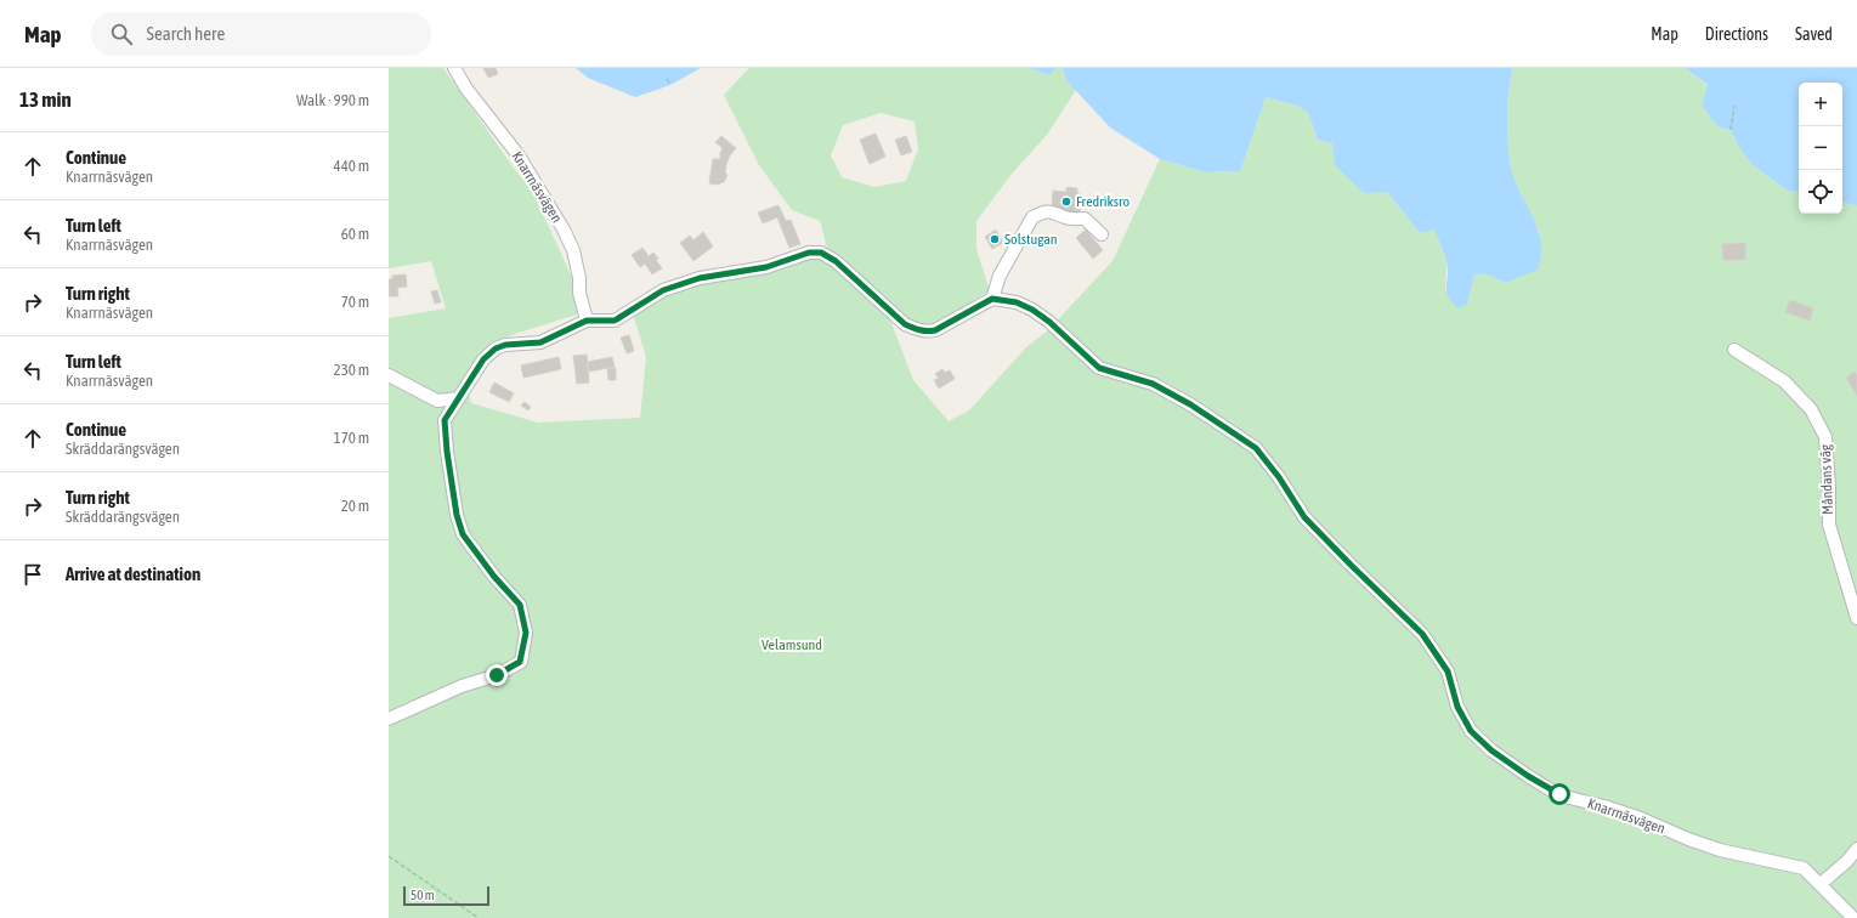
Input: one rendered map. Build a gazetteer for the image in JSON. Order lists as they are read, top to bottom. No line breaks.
{"streets":{"street":["Knarrnäsvägen","Måndans väg"]},"parks":["Velamsund"],"places":["Fredriksro","Solstugan"],"scale_bar":"50 m","page":{"header":"Map","search":"Search here","nav":["Map","Directions","Saved"],"heading":["13 min","Walk · 990 m"],"map_buttons":["+","−"],"list":[["Continue","Knarrnäsvägen","440 m"],["Turn left","Knarrnäsvägen","60 m"],["Turn right","Knarrnäsvägen","70 m"],["Turn left","Knarrnäsvägen","230 m"],["Continue","Skräddarängsvägen","170 m"],["Turn right","Skräddarängsvägen","20 m"],"Arrive at destination"],"scale":"50 m"}}
